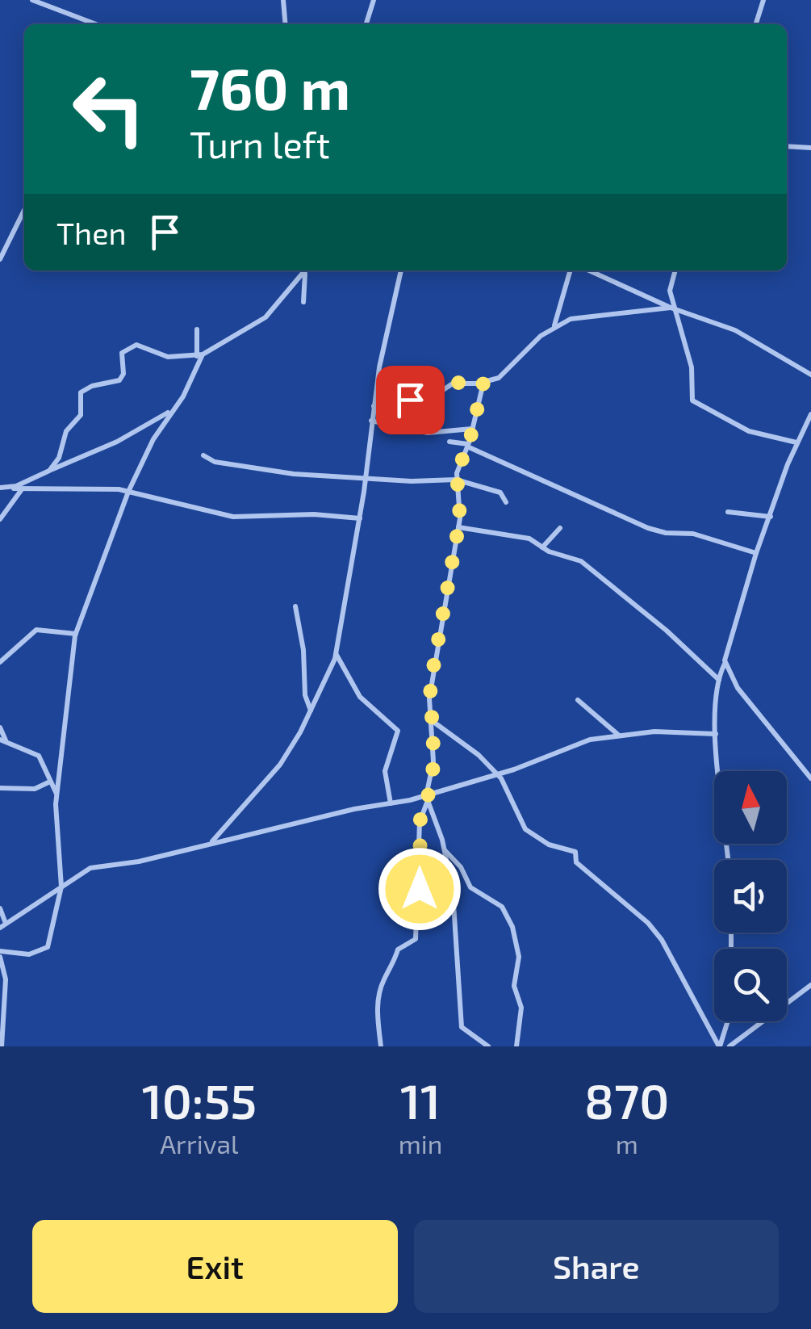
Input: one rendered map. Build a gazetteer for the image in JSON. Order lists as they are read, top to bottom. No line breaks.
{"north":"top","page":{"turn":["760 m","Turn left"],"then":"Then","eta":["10:55","Arrival","11","min","870","m"],"buttons":["Exit","Share"]}}
